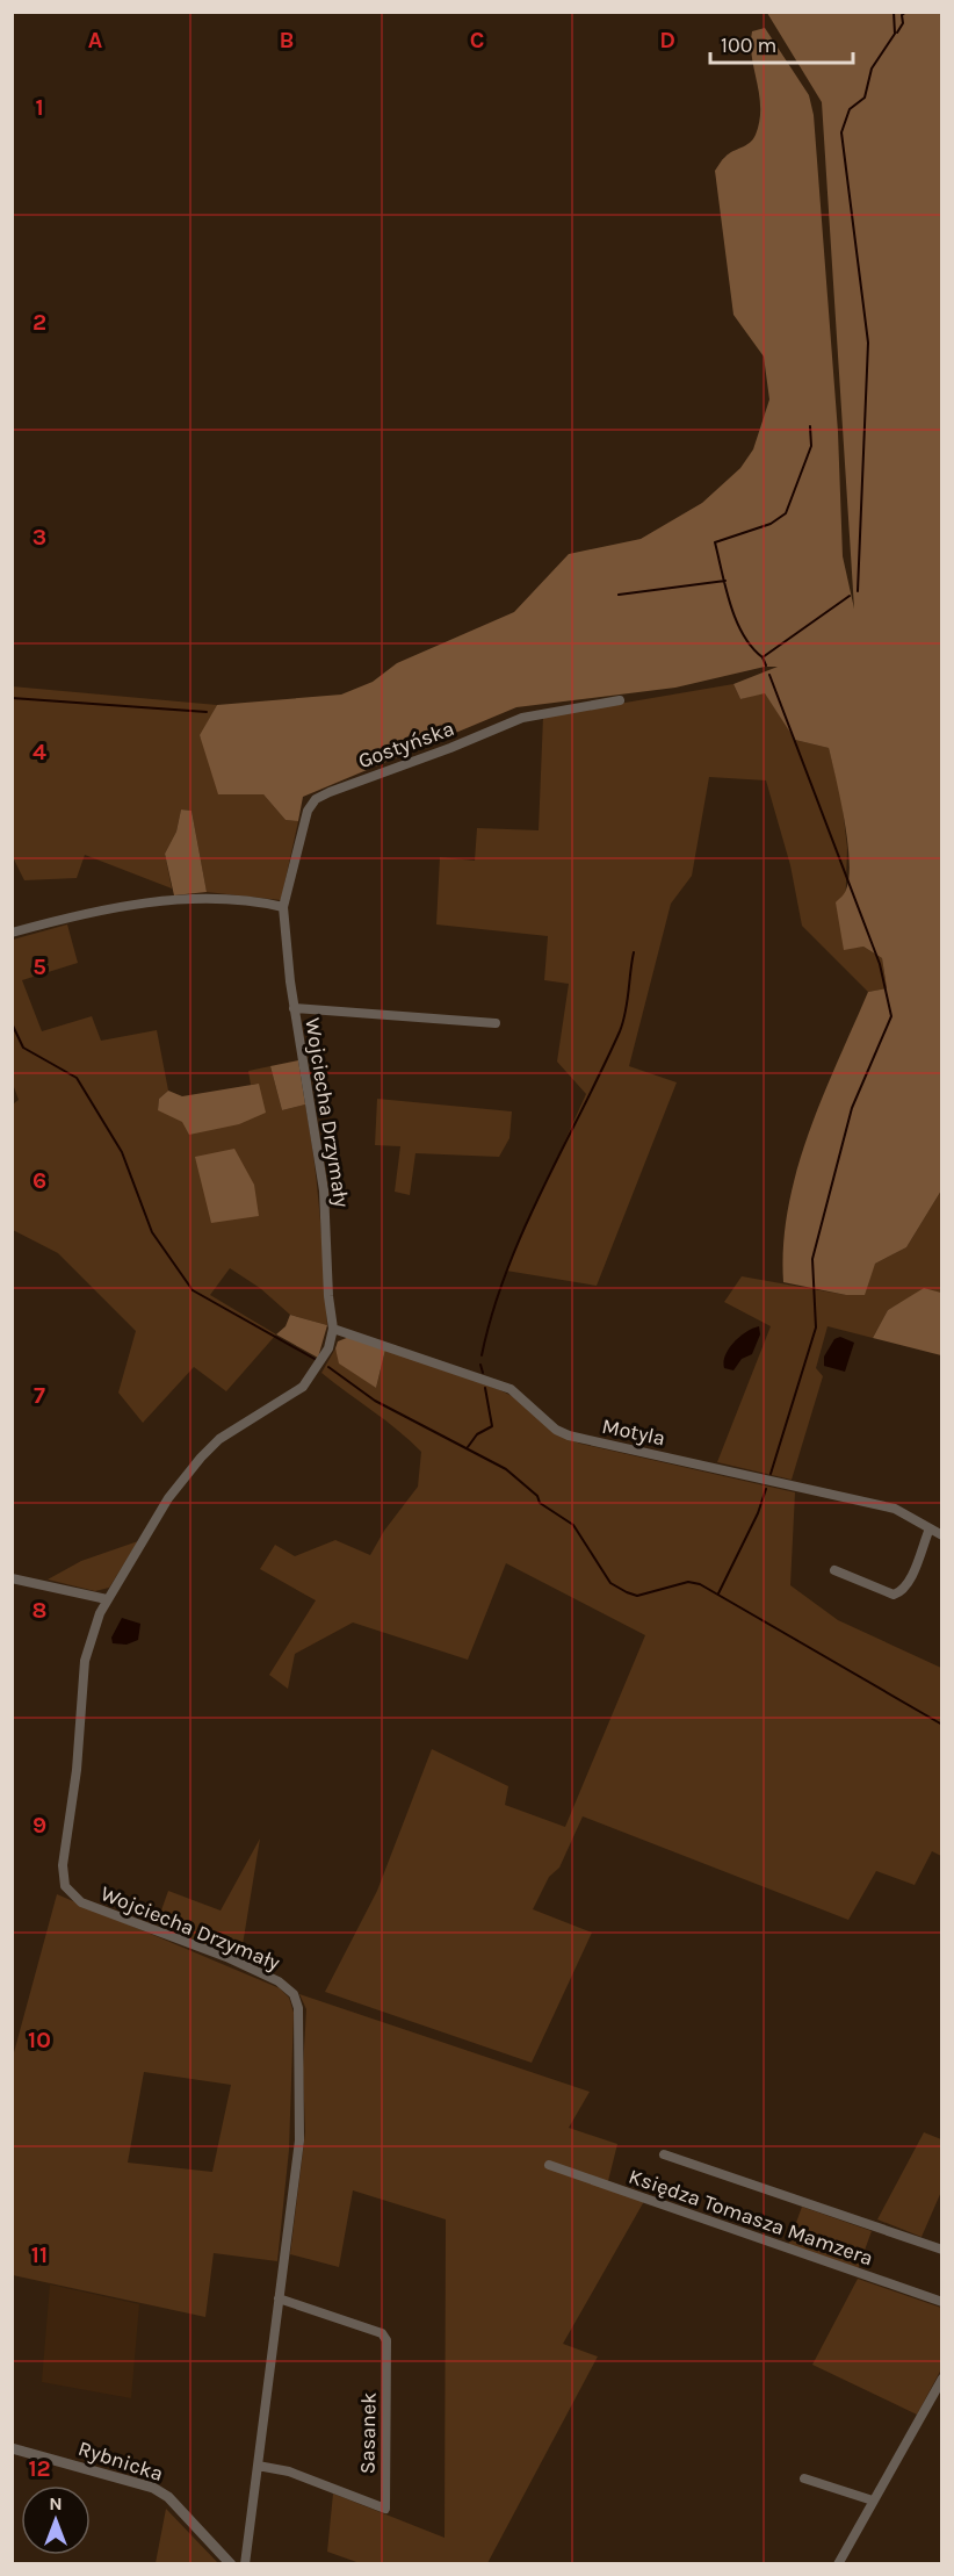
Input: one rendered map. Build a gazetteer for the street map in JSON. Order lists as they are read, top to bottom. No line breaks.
{"streets":{"street":["Gostyńska","Wojciecha Drzymały","Motyla","Księdza Tomasza Mamzera","Sasanek","Rybnicka"]},"crossings":[["Gostyńska","Wojciecha Drzymały"],["Wojciecha Drzymały","Motyla"],["Wojciecha Drzymały","Sasanek"]],"scale_bar":"100 m","north":"top","grid":{"columns":["A","B","C","D"],"rows":["1","2","3","4","5","6","7","8","9","10","11","12"]}}
